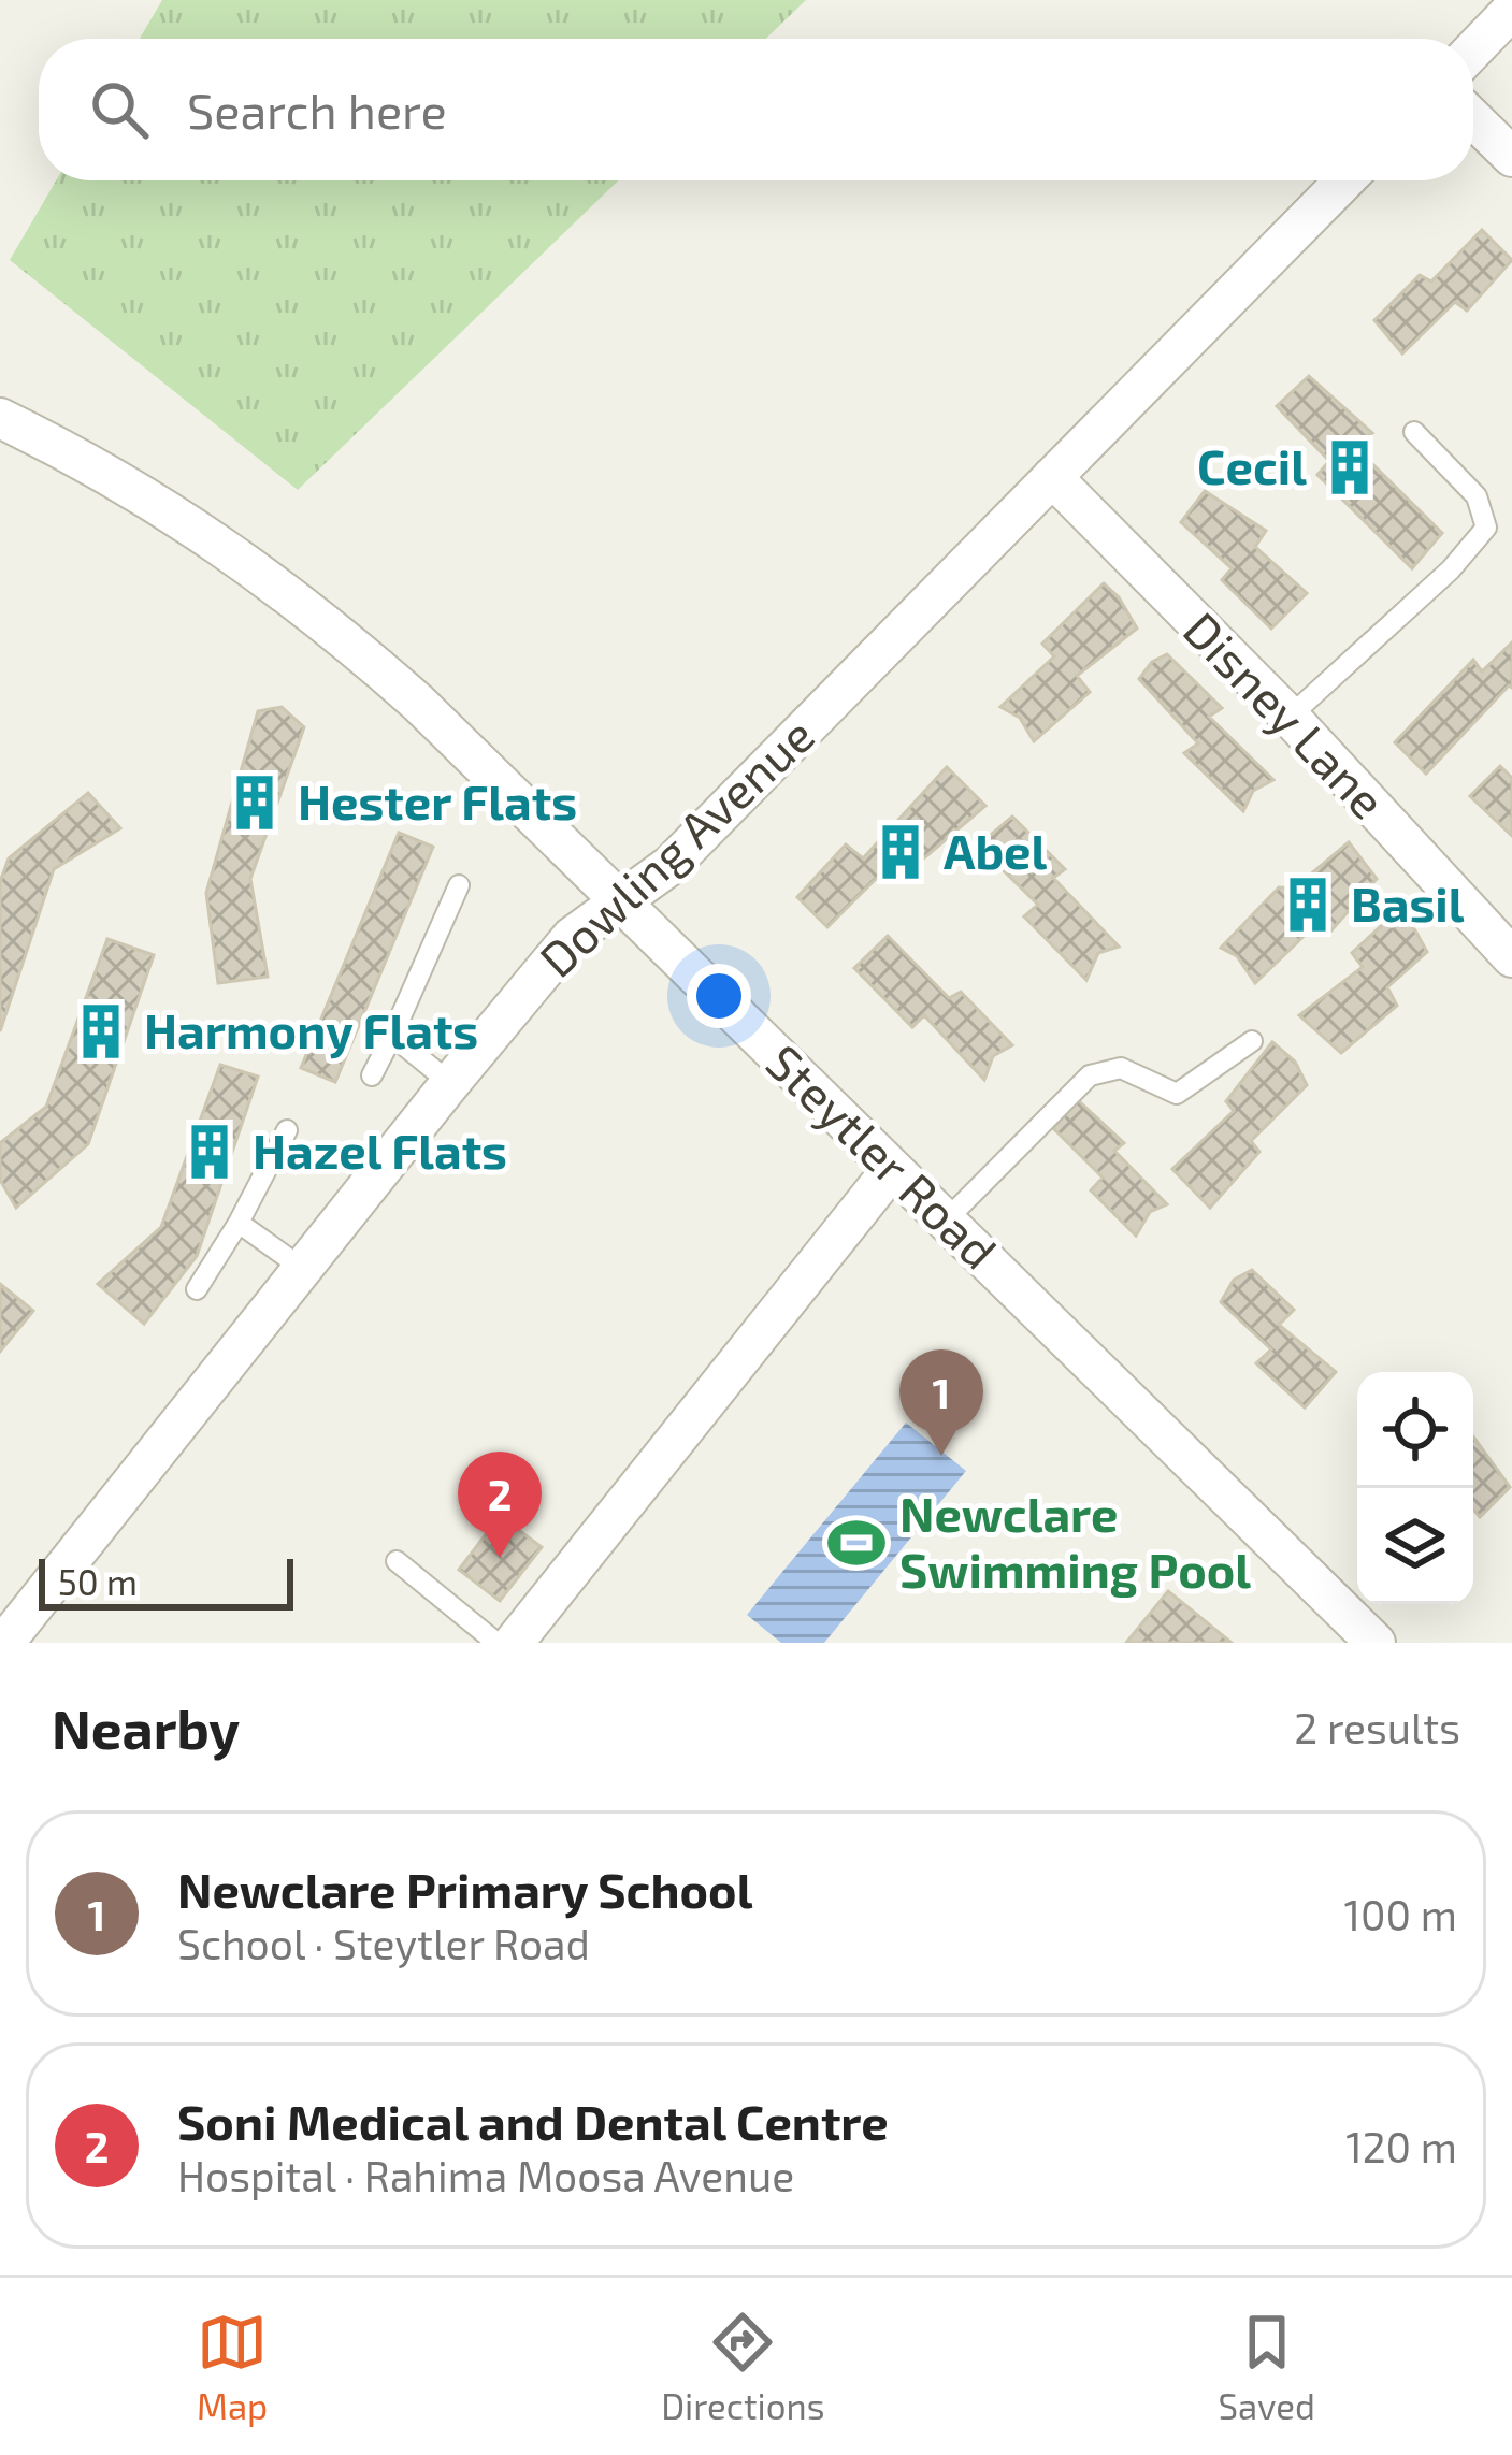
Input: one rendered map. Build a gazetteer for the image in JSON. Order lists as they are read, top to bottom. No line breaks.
{"streets":{"street":["Disney Lane","Dowling Avenue","Steytler Road"]},"crossings":[["Disney Lane","Dowling Avenue"],["Dowling Avenue","Steytler Road"]],"places":{"building":["Cecil","Hester Flats","Abel","Basil","Harmony Flats","Hazel Flats"],"sports":["Newclare Swimming Pool"]},"scale_bar":"50 m","page":{"search":"Search here","pins":["1","2"],"scale":"50 m","heading":["Nearby","2 results"],"list":[{"mark":"1","name":"Newclare Primary School","note":"School · Steytler Road","value":"100 m"},{"mark":"2","name":"Soni Medical and Dental Centre","note":"Hospital · Rahima Moosa Avenue","value":"120 m"}],"nav":["Map","Directions","Saved"]}}
